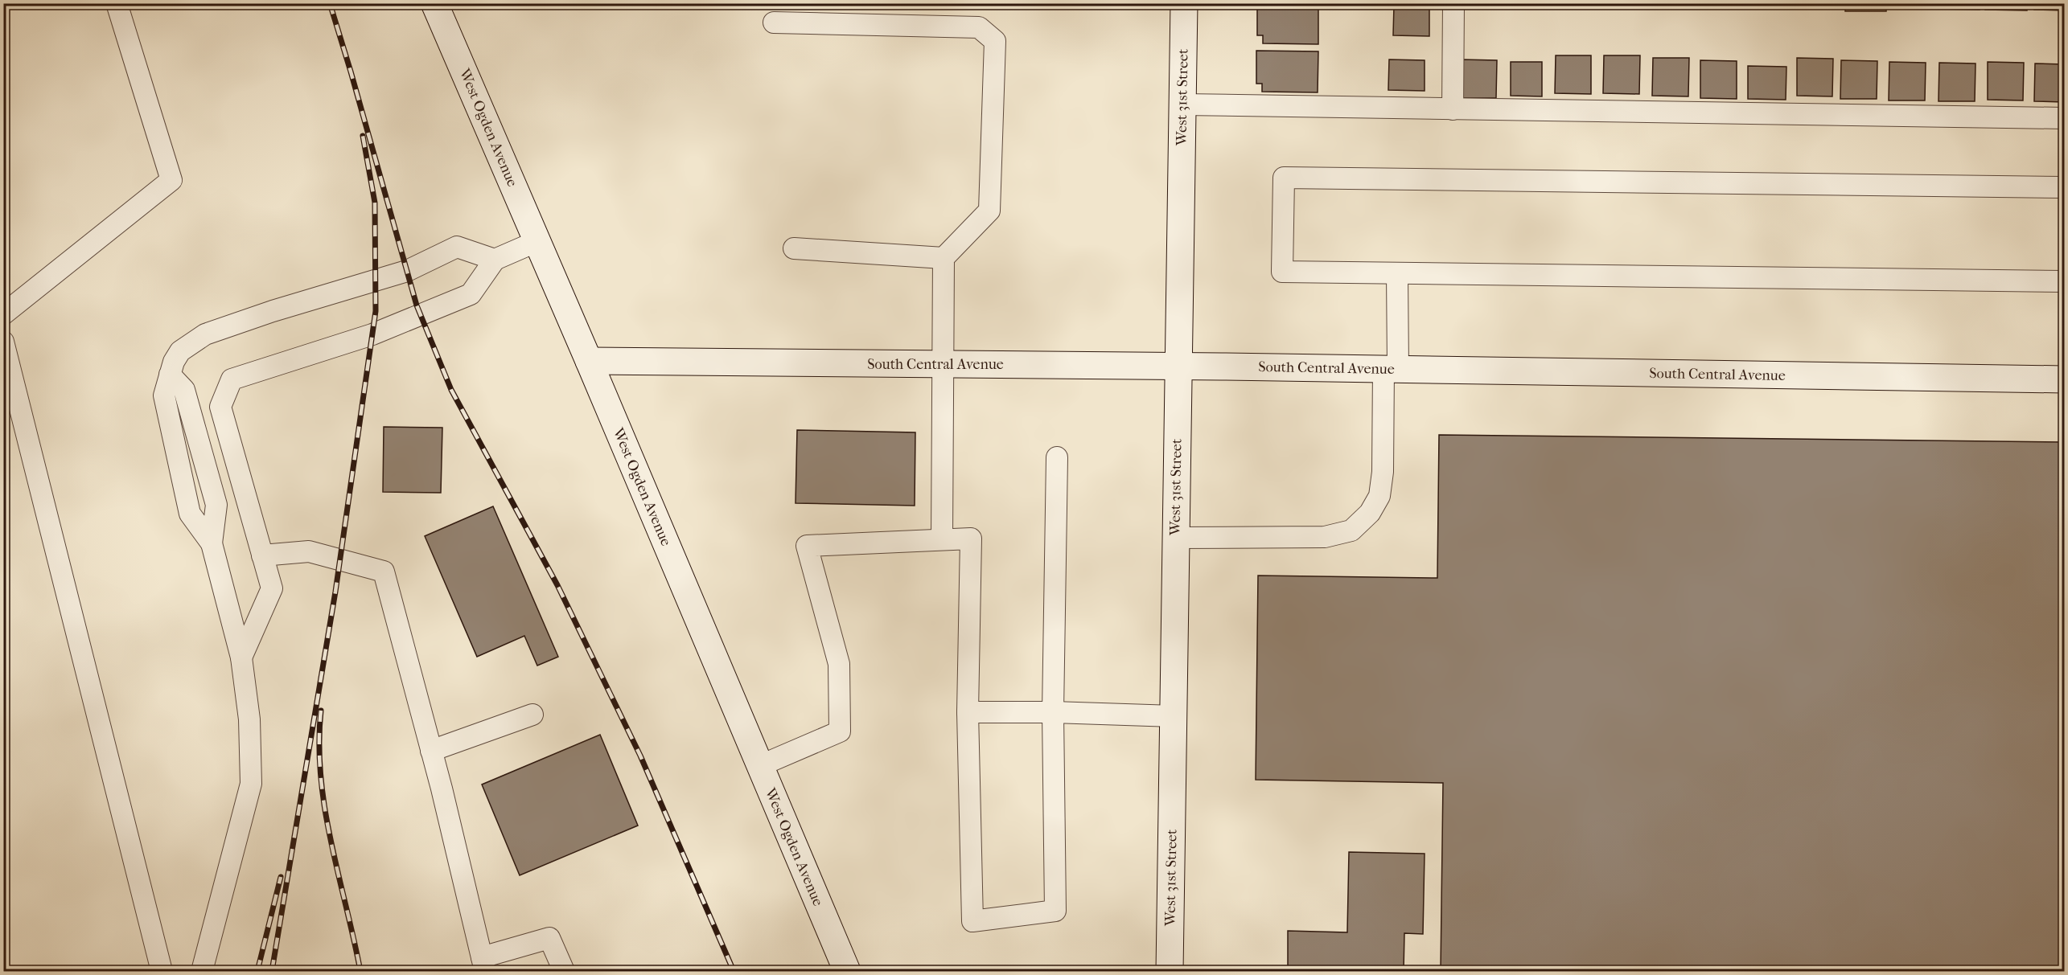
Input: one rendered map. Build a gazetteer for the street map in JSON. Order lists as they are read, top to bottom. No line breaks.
{"streets":{"main road":["West 31st Street","West Ogden Avenue","South Central Avenue"]},"crossings":[["West 31st Street","South Central Avenue"],["West Ogden Avenue","South Central Avenue"]]}
